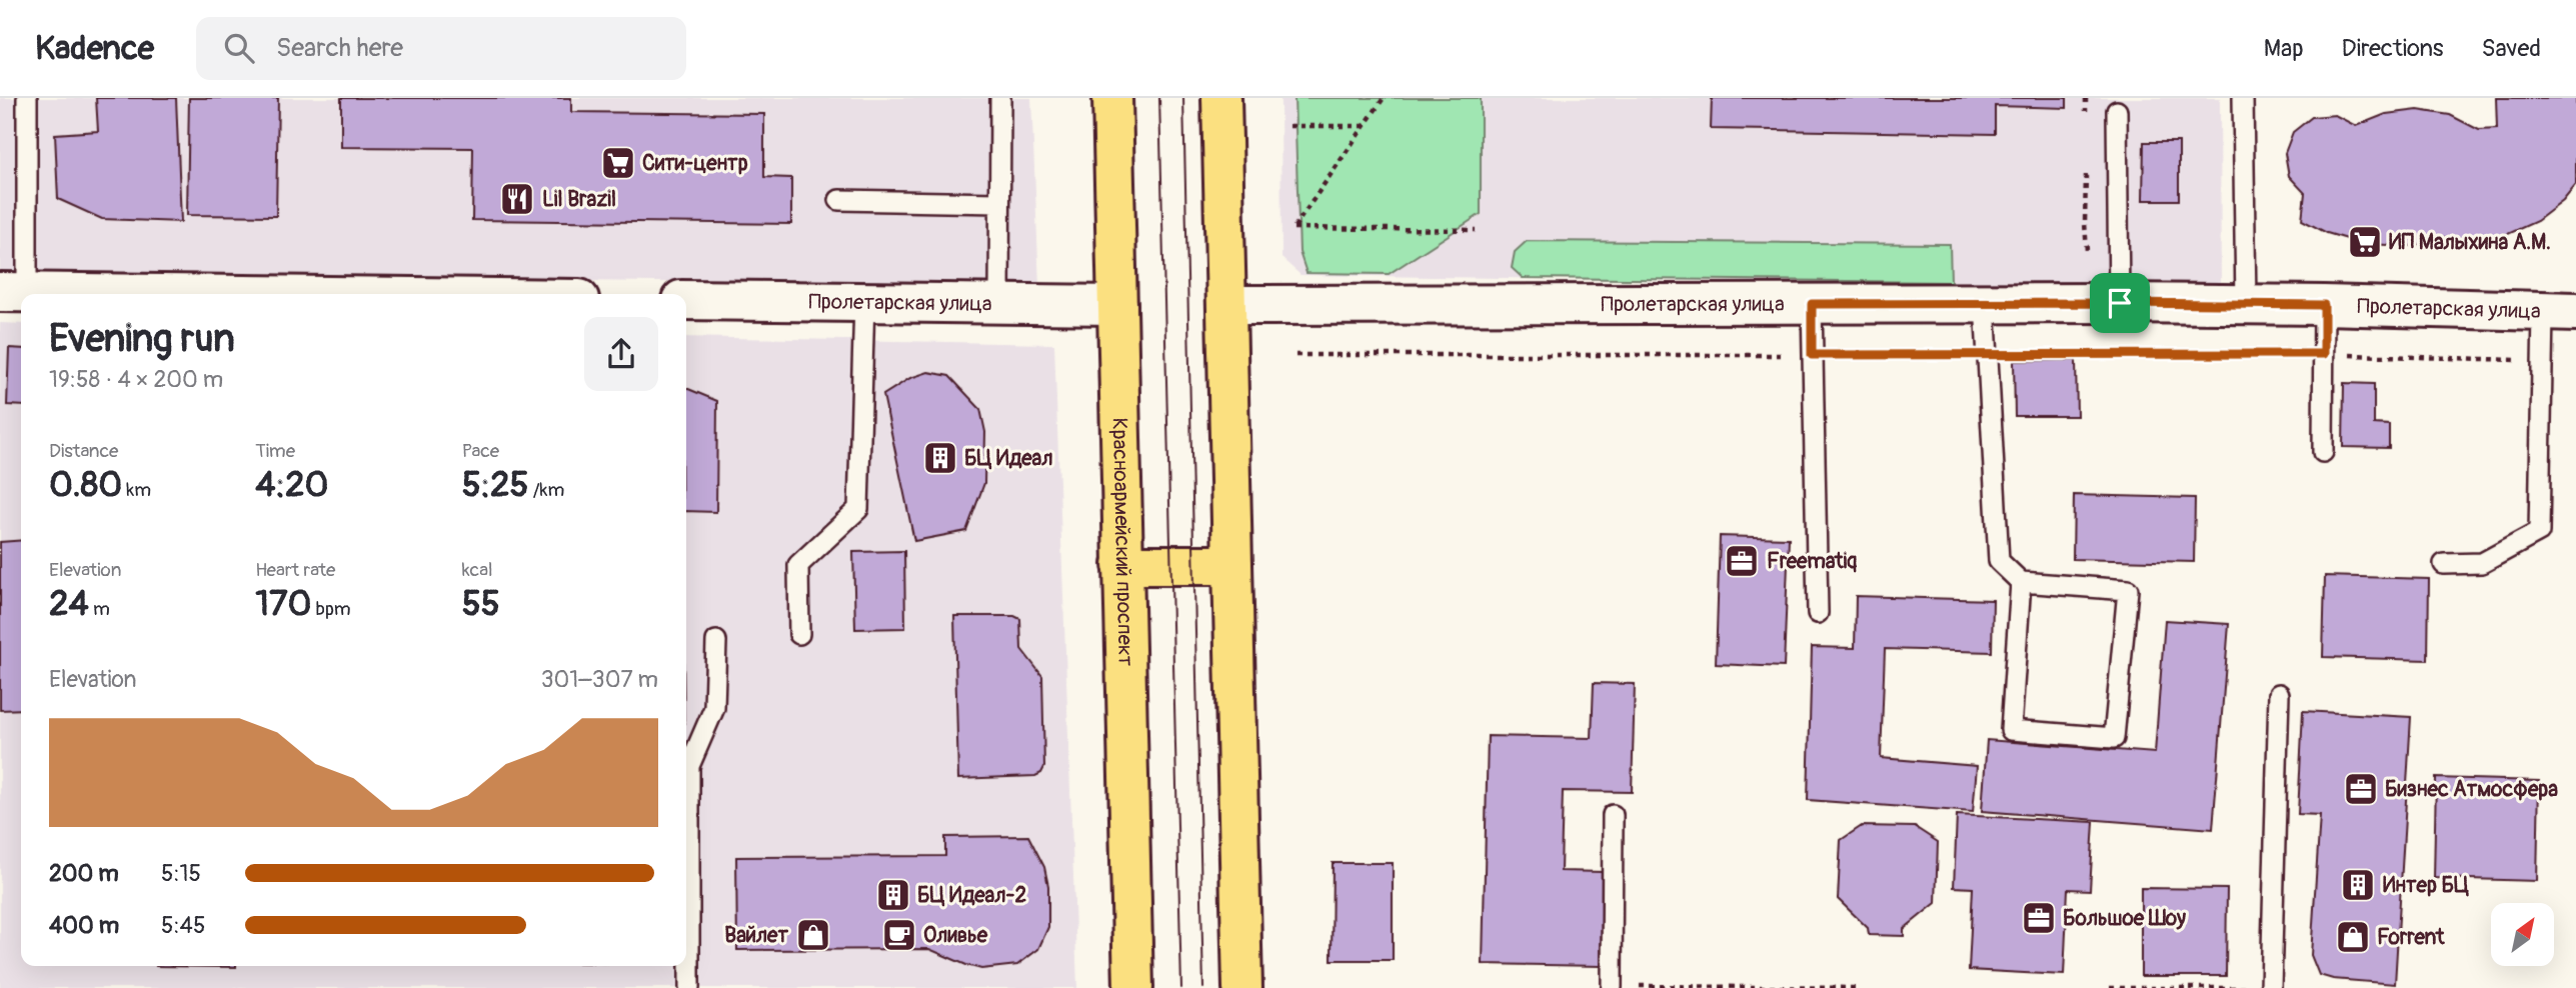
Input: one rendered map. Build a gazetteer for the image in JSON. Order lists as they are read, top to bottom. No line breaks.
{"streets":{"main road":["Красноармейский проспект"],"street":["Пролетарская улица"]},"crossings":[["Пролетарская улица","Красноармейский проспект"]],"places":{"supermarket":["Сити-центр","ИП Малыхина А.М."],"restaurant":["Lil Brazil"],"building":["БЦ Идеал","Интер БЦ","БЦ Идеал-2"],"office":["Freematiq","Бизнес Атмосфера","Большое Шоу"],"shop":["Вайлет","Forrent"],"cafe":["Оливье"]},"north":"top right","page":{"header":"Kadence","search":"Search here","nav":["Map","Directions","Saved"],"heading":["Evening run","19:58 · 4 × 200 m"],"stats":[["Distance","0.80 km"],["Time","4:20"],["Pace","5:25 /km"],["Elevation","24 m"],["Heart rate","170 bpm"],["kcal","55"]],"chart":["Elevation","301–307 m"],"list":[{"name":"200 m","note":"5:15"},{"name":"400 m","note":"5:45"}]}}
